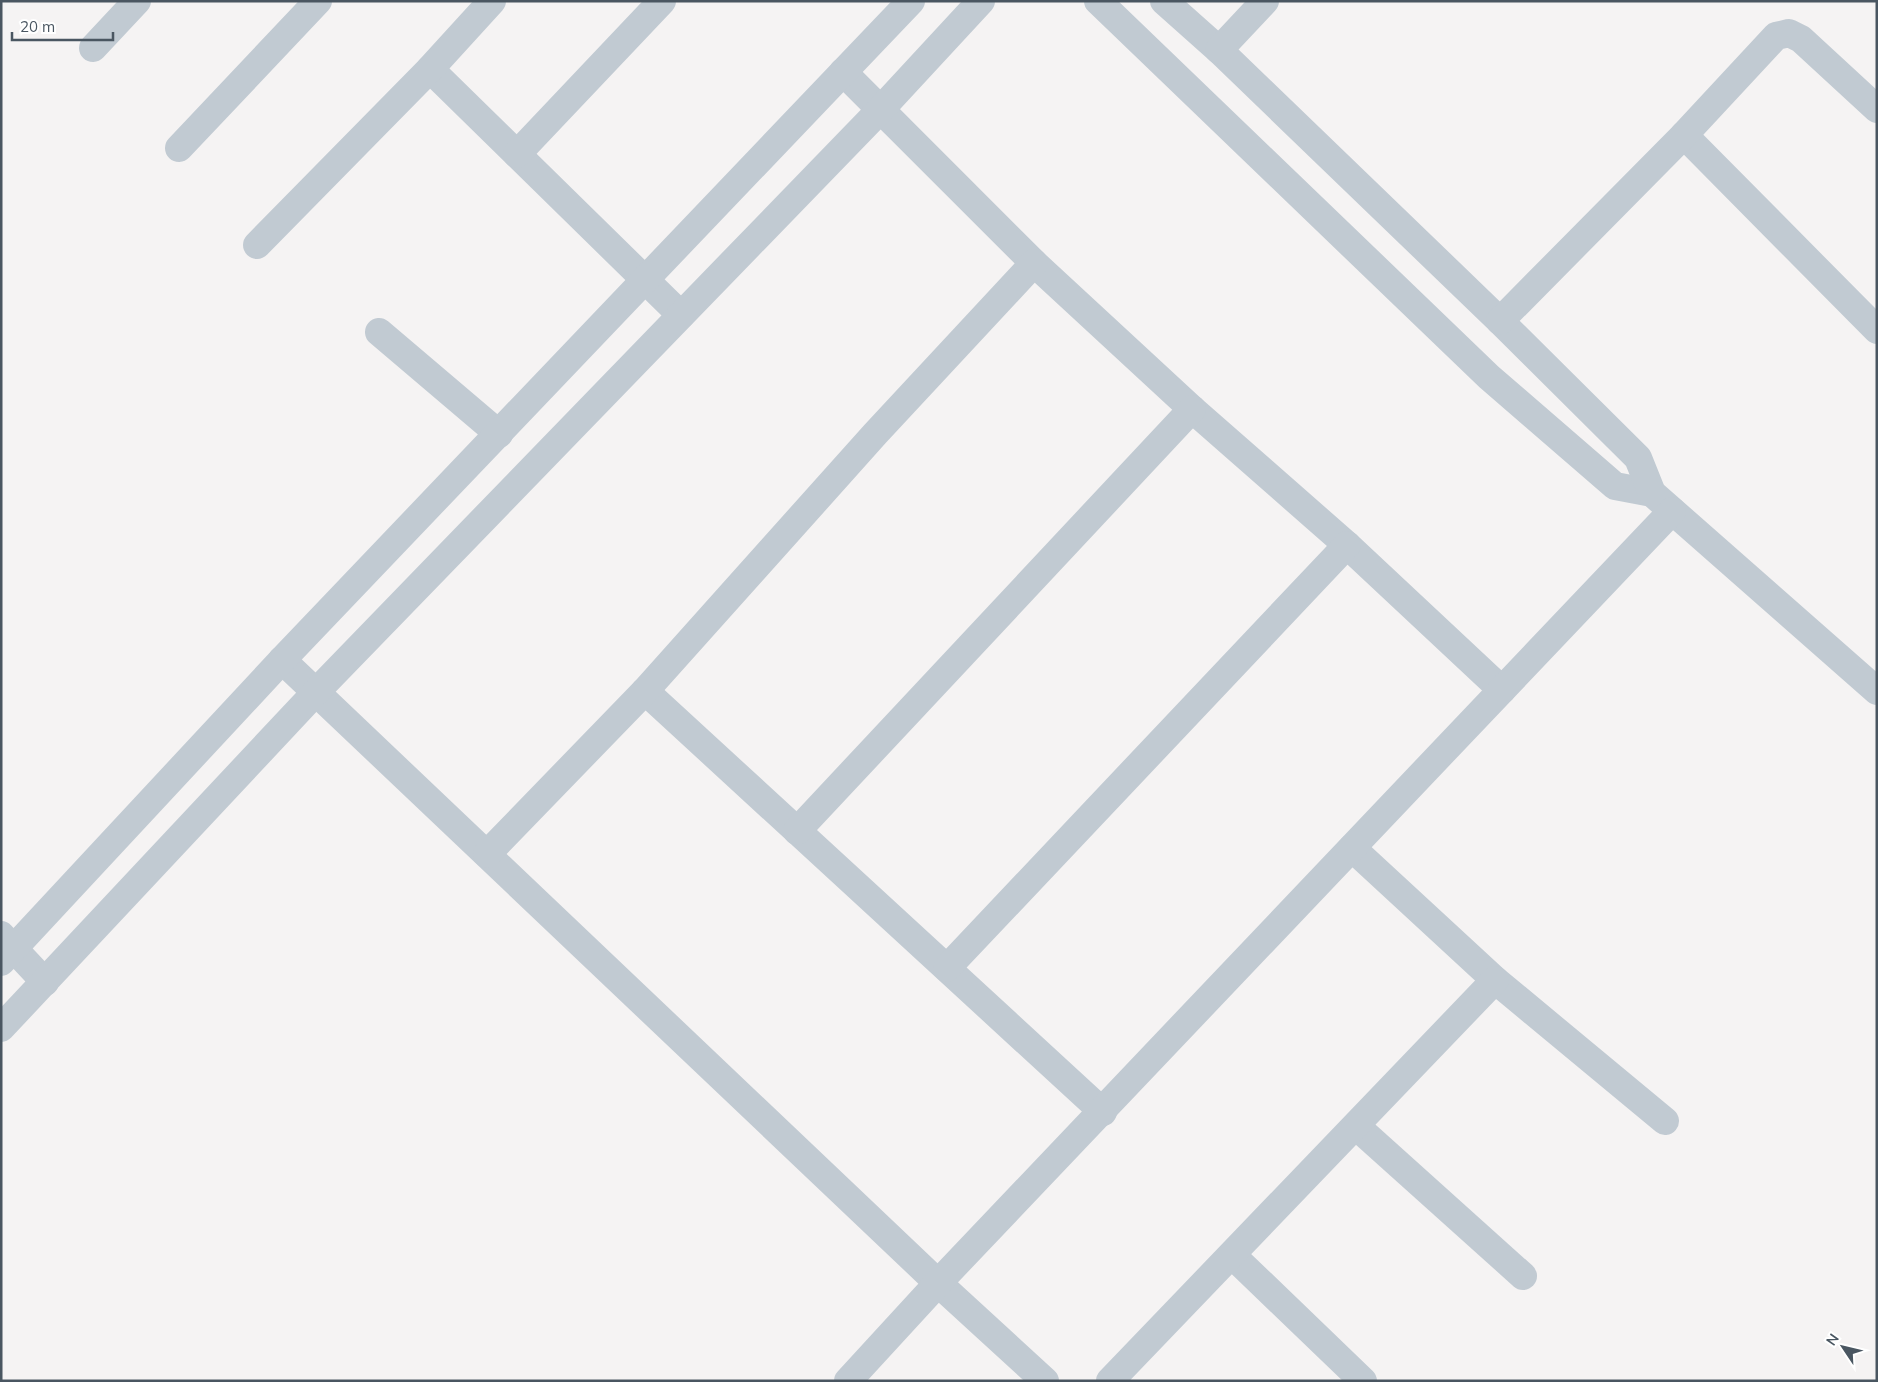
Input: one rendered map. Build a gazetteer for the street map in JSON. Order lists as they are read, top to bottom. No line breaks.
{"scale_bar":"20 m","north":"top left"}
